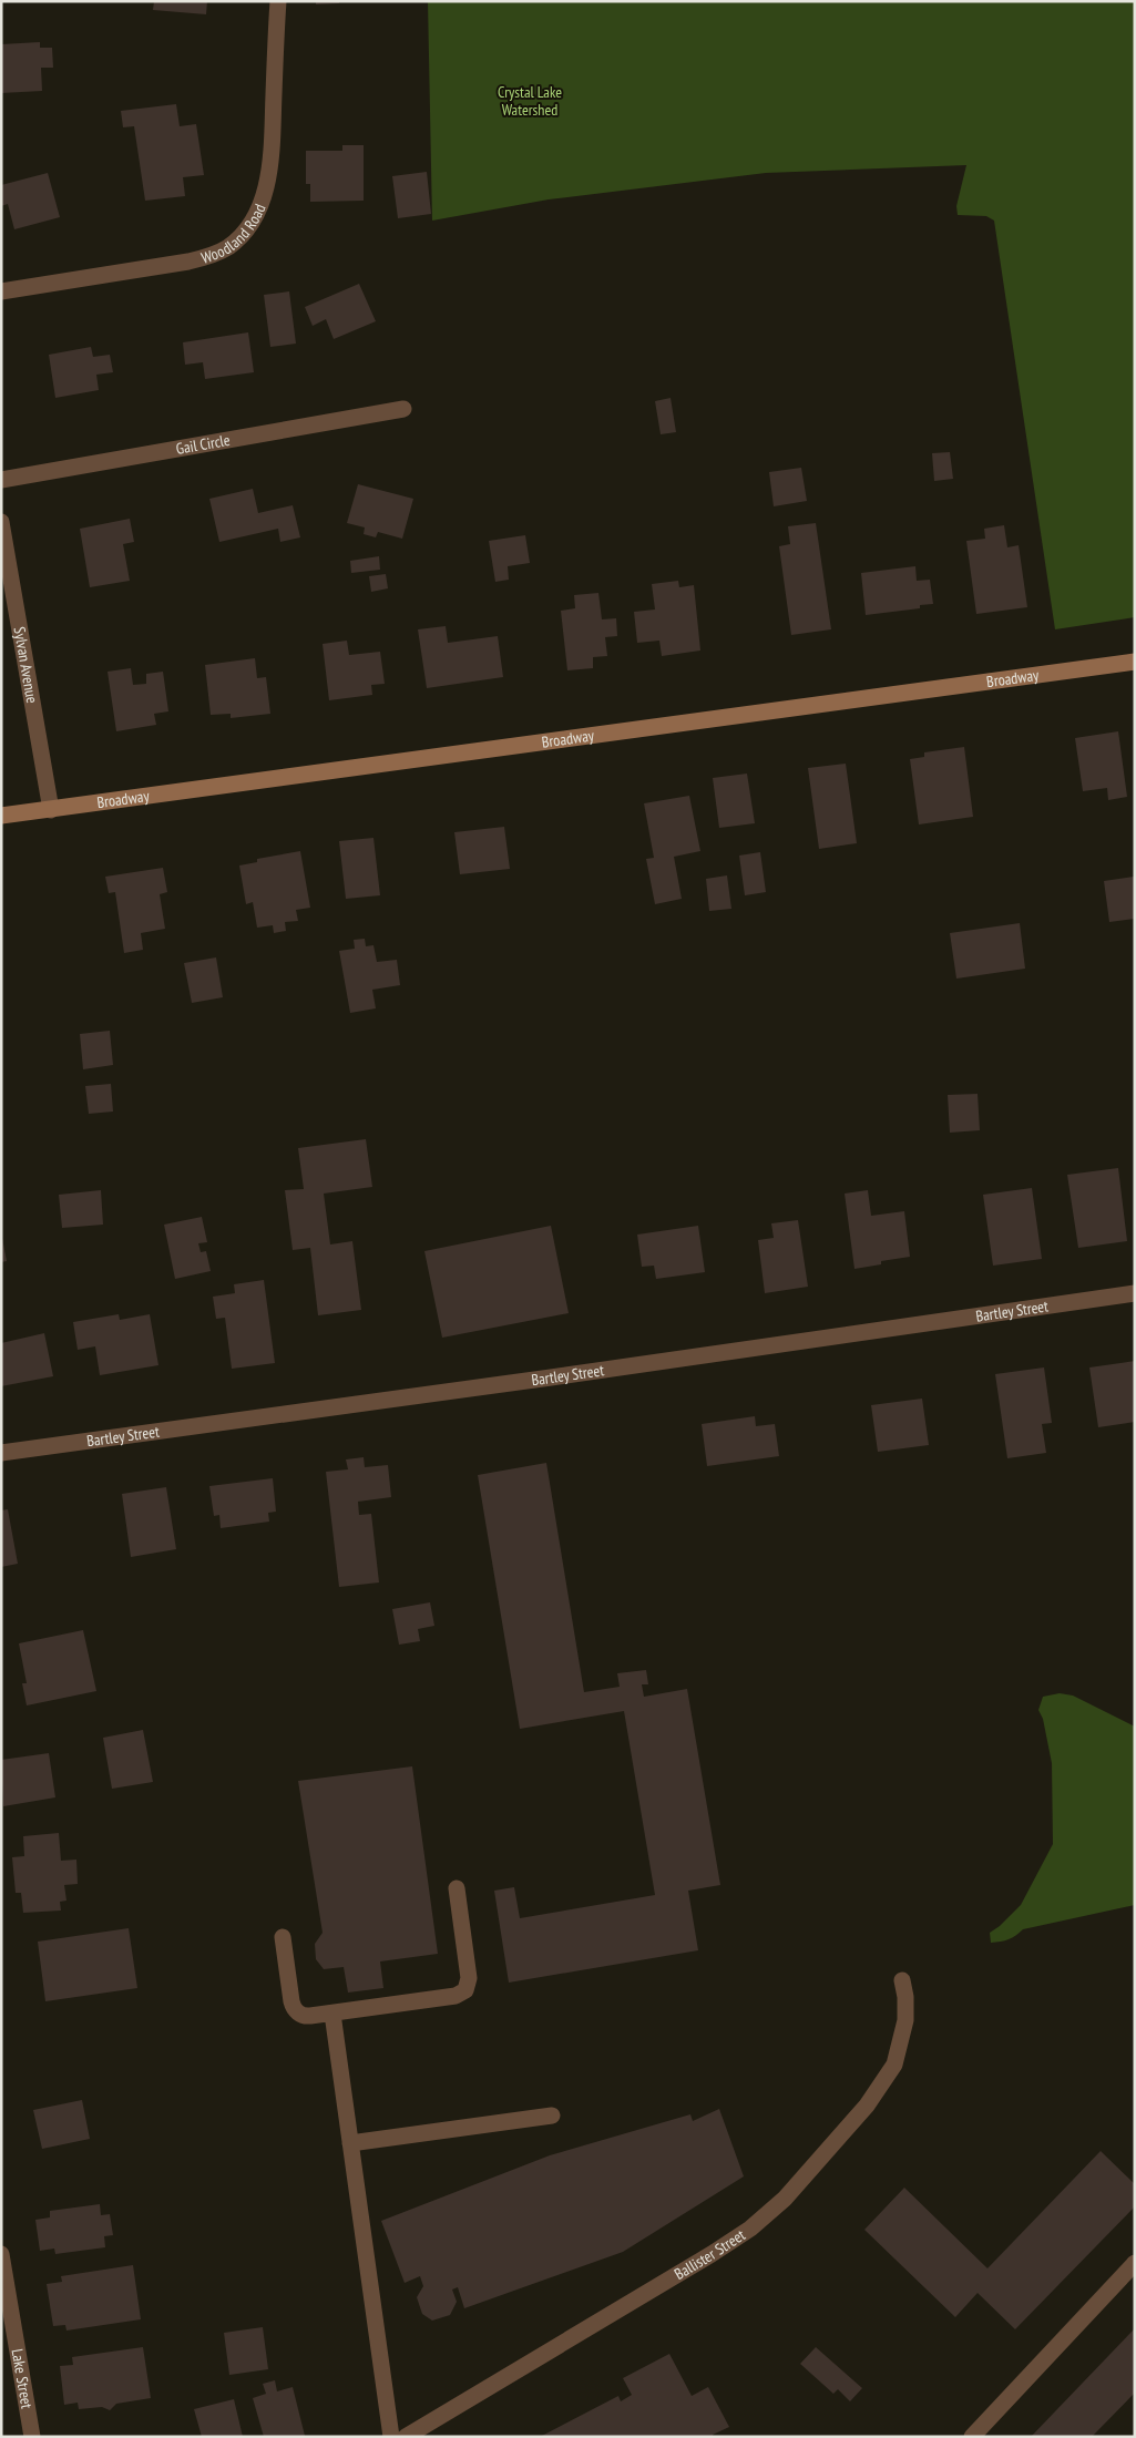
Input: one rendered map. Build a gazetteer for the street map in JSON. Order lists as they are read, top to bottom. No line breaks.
{"streets":{"street":["Woodland Road","Gail Circle","Sylvan Avenue","Broadway","Bartley Street","Ballister Street","Lake Street"]},"crossings":[["Sylvan Avenue","Broadway"]],"parks":["Crystal Lake Watershed"]}
